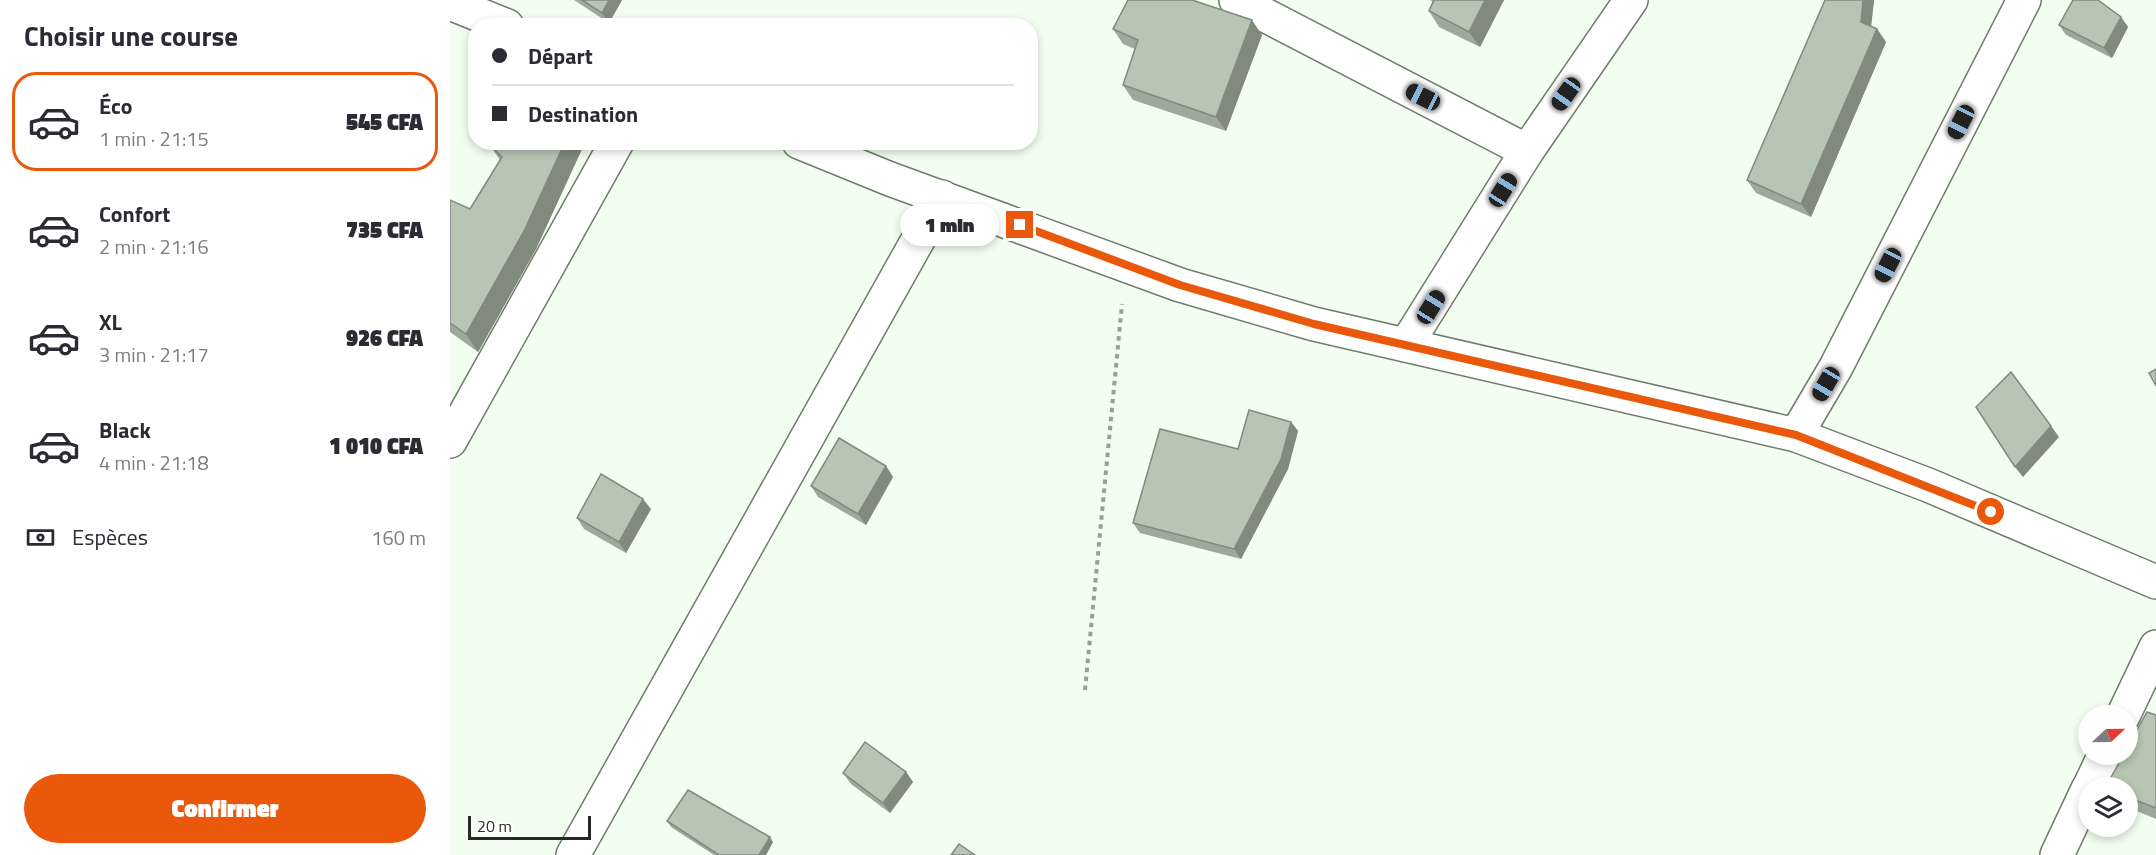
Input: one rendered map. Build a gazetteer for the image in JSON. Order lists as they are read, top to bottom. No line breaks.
{"scale_bar":"20 m","north":"right","page":{"heading":"Choisir une course","banner":["Départ","Destination"],"list":[{"name":"Éco","note":"1 min · 21:15","value":"545 CFA"},{"name":"Confort","note":"2 min · 21:16","value":"735 CFA"},{"name":"XL","note":"3 min · 21:17","value":"926 CFA"},{"name":"Black","note":"4 min · 21:18","value":"1 010 CFA"}],"bubble":"1 min","pay":["Espèces","160 m"],"buttons":"Confirmer","scale":"20 m"}}
